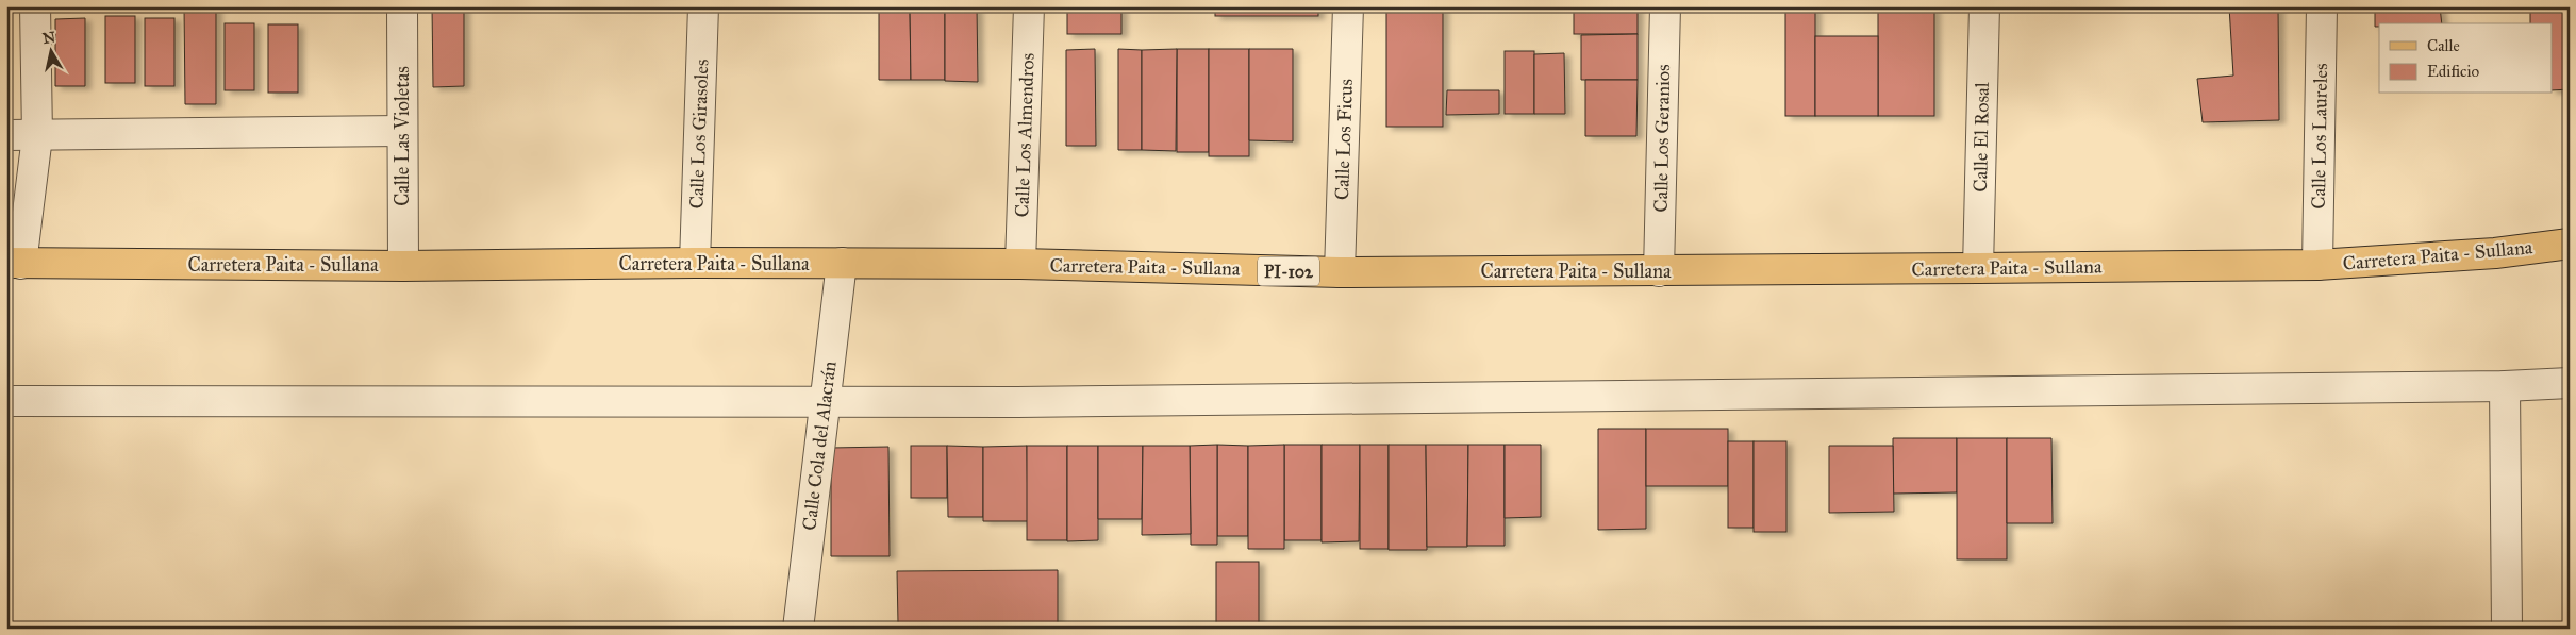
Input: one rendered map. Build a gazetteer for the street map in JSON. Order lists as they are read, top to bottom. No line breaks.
{"streets":{"main road":["Carretera Paita - Sullana","PI-102"],"street":["Calle Los Girasoles","Calle Los Almendros","Calle Las Violetas","Calle Los Laureles","Calle El Rosal","Calle Los Geranios","Calle Los Ficus","Calle Cola del Alacrán"]},"crossings":[["Calle Los Girasoles","Carretera Paita - Sullana"],["Calle Los Almendros","Carretera Paita - Sullana"],["Calle Las Violetas","Carretera Paita - Sullana"],["Calle Los Laureles","Carretera Paita - Sullana"],["Calle El Rosal","Carretera Paita - Sullana"],["Calle Los Geranios","Carretera Paita - Sullana"],["Calle Los Ficus","Carretera Paita - Sullana"],["Carretera Paita - Sullana","Calle Cola del Alacrán"]],"legend":["Calle","Edificio"],"north":"top"}
